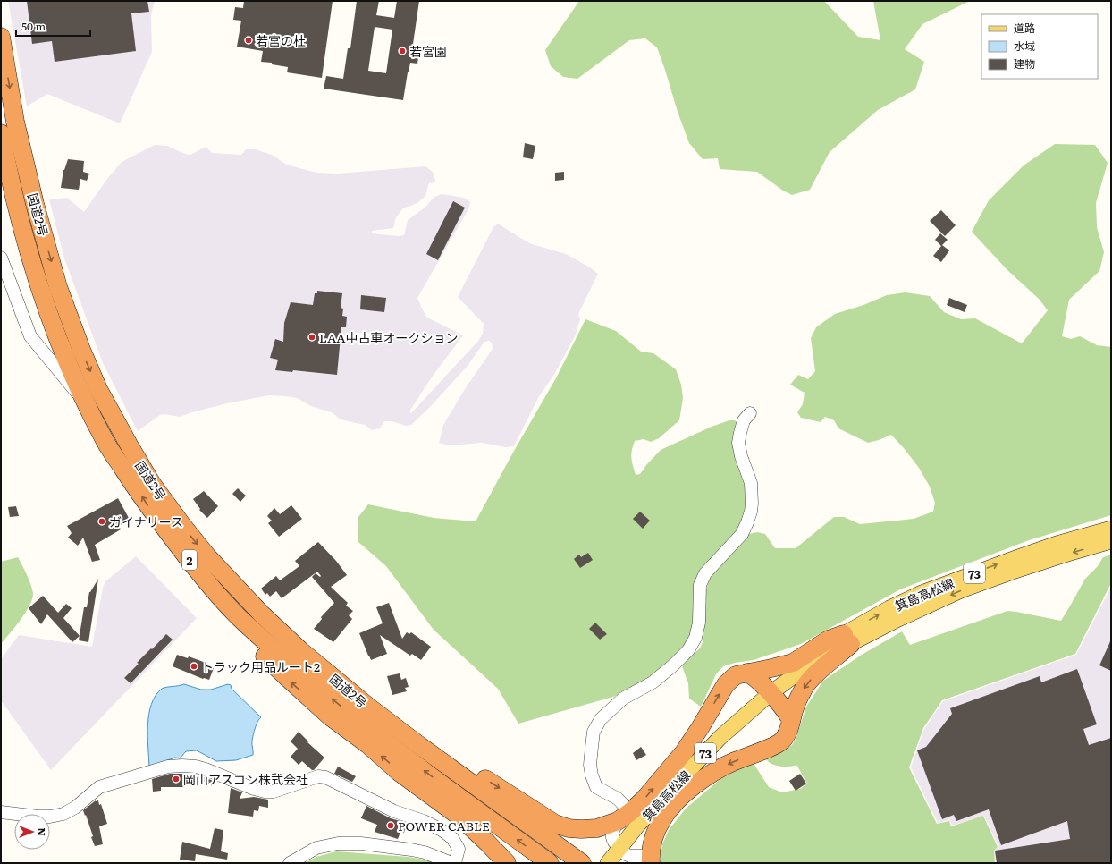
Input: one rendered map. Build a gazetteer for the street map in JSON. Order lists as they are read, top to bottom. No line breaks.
{"streets":{"highway":["国道2号","2"],"main road":["73","箕島高松線"]},"places":["若宮の杜","若宮園","LAA中古車オークション","ガイナリース","トラック用品ルート2","岡山アスコン株式会社","POWER CABLE"],"legend":["道路","水域","建物"],"scale_bar":"50 m","north":"right"}
